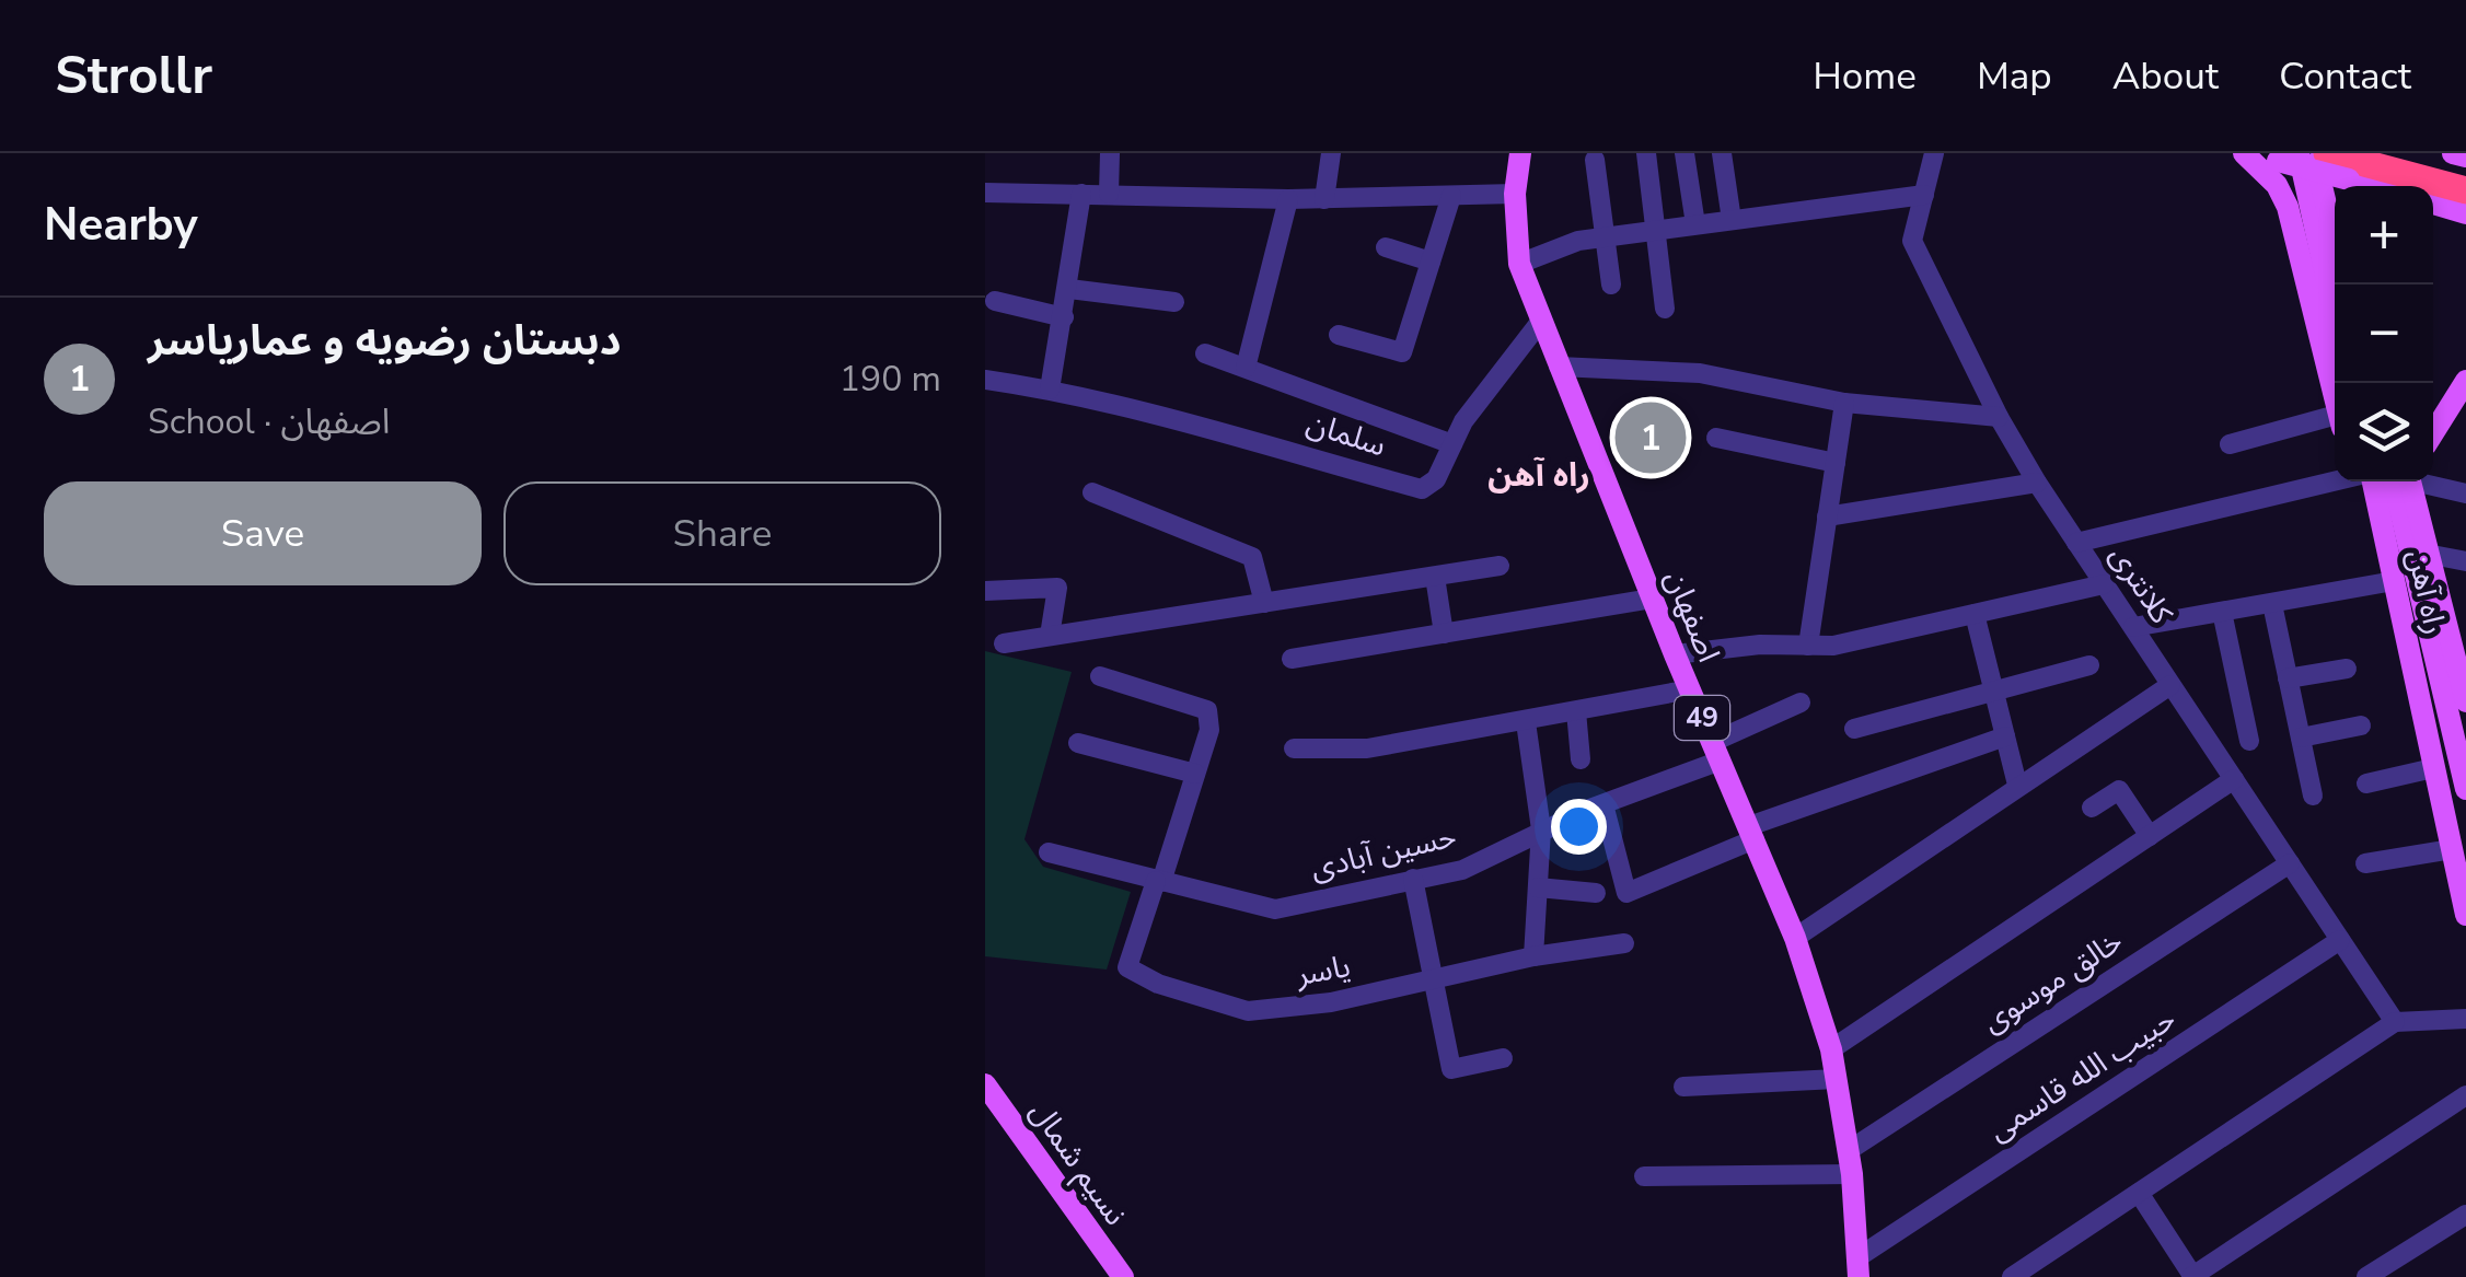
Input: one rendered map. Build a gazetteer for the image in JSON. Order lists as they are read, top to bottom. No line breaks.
{"streets":{"main road":["راه آهن","اصفهان","49","نسیم شمال"],"street":["سلمان","کلانتری","حسین آبادی","یاسر","خالق موسوی","حبیب الله قاسمی"]},"crossings":[["سلمان","اصفهان"],["کلانتری","خالق موسوی"],["کلانتری","حبیب الله قاسمی"],["اصفهان","حسین آبادی"],["اصفهان","خالق موسوی"],["اصفهان","حبیب الله قاسمی"],["حسین آبادی","یاسر"]],"districts":["راه آهن"],"page":{"header":"Strollr","nav":["Home","Map","About","Contact"],"heading":"Nearby","map_buttons":["+","−"],"list":[{"mark":"1","name":"دبستان رضویه و عماریاسر","note":"School · اصفهان","value":"190 m"}],"pins":"1","buttons":["Save","Share"]}}
